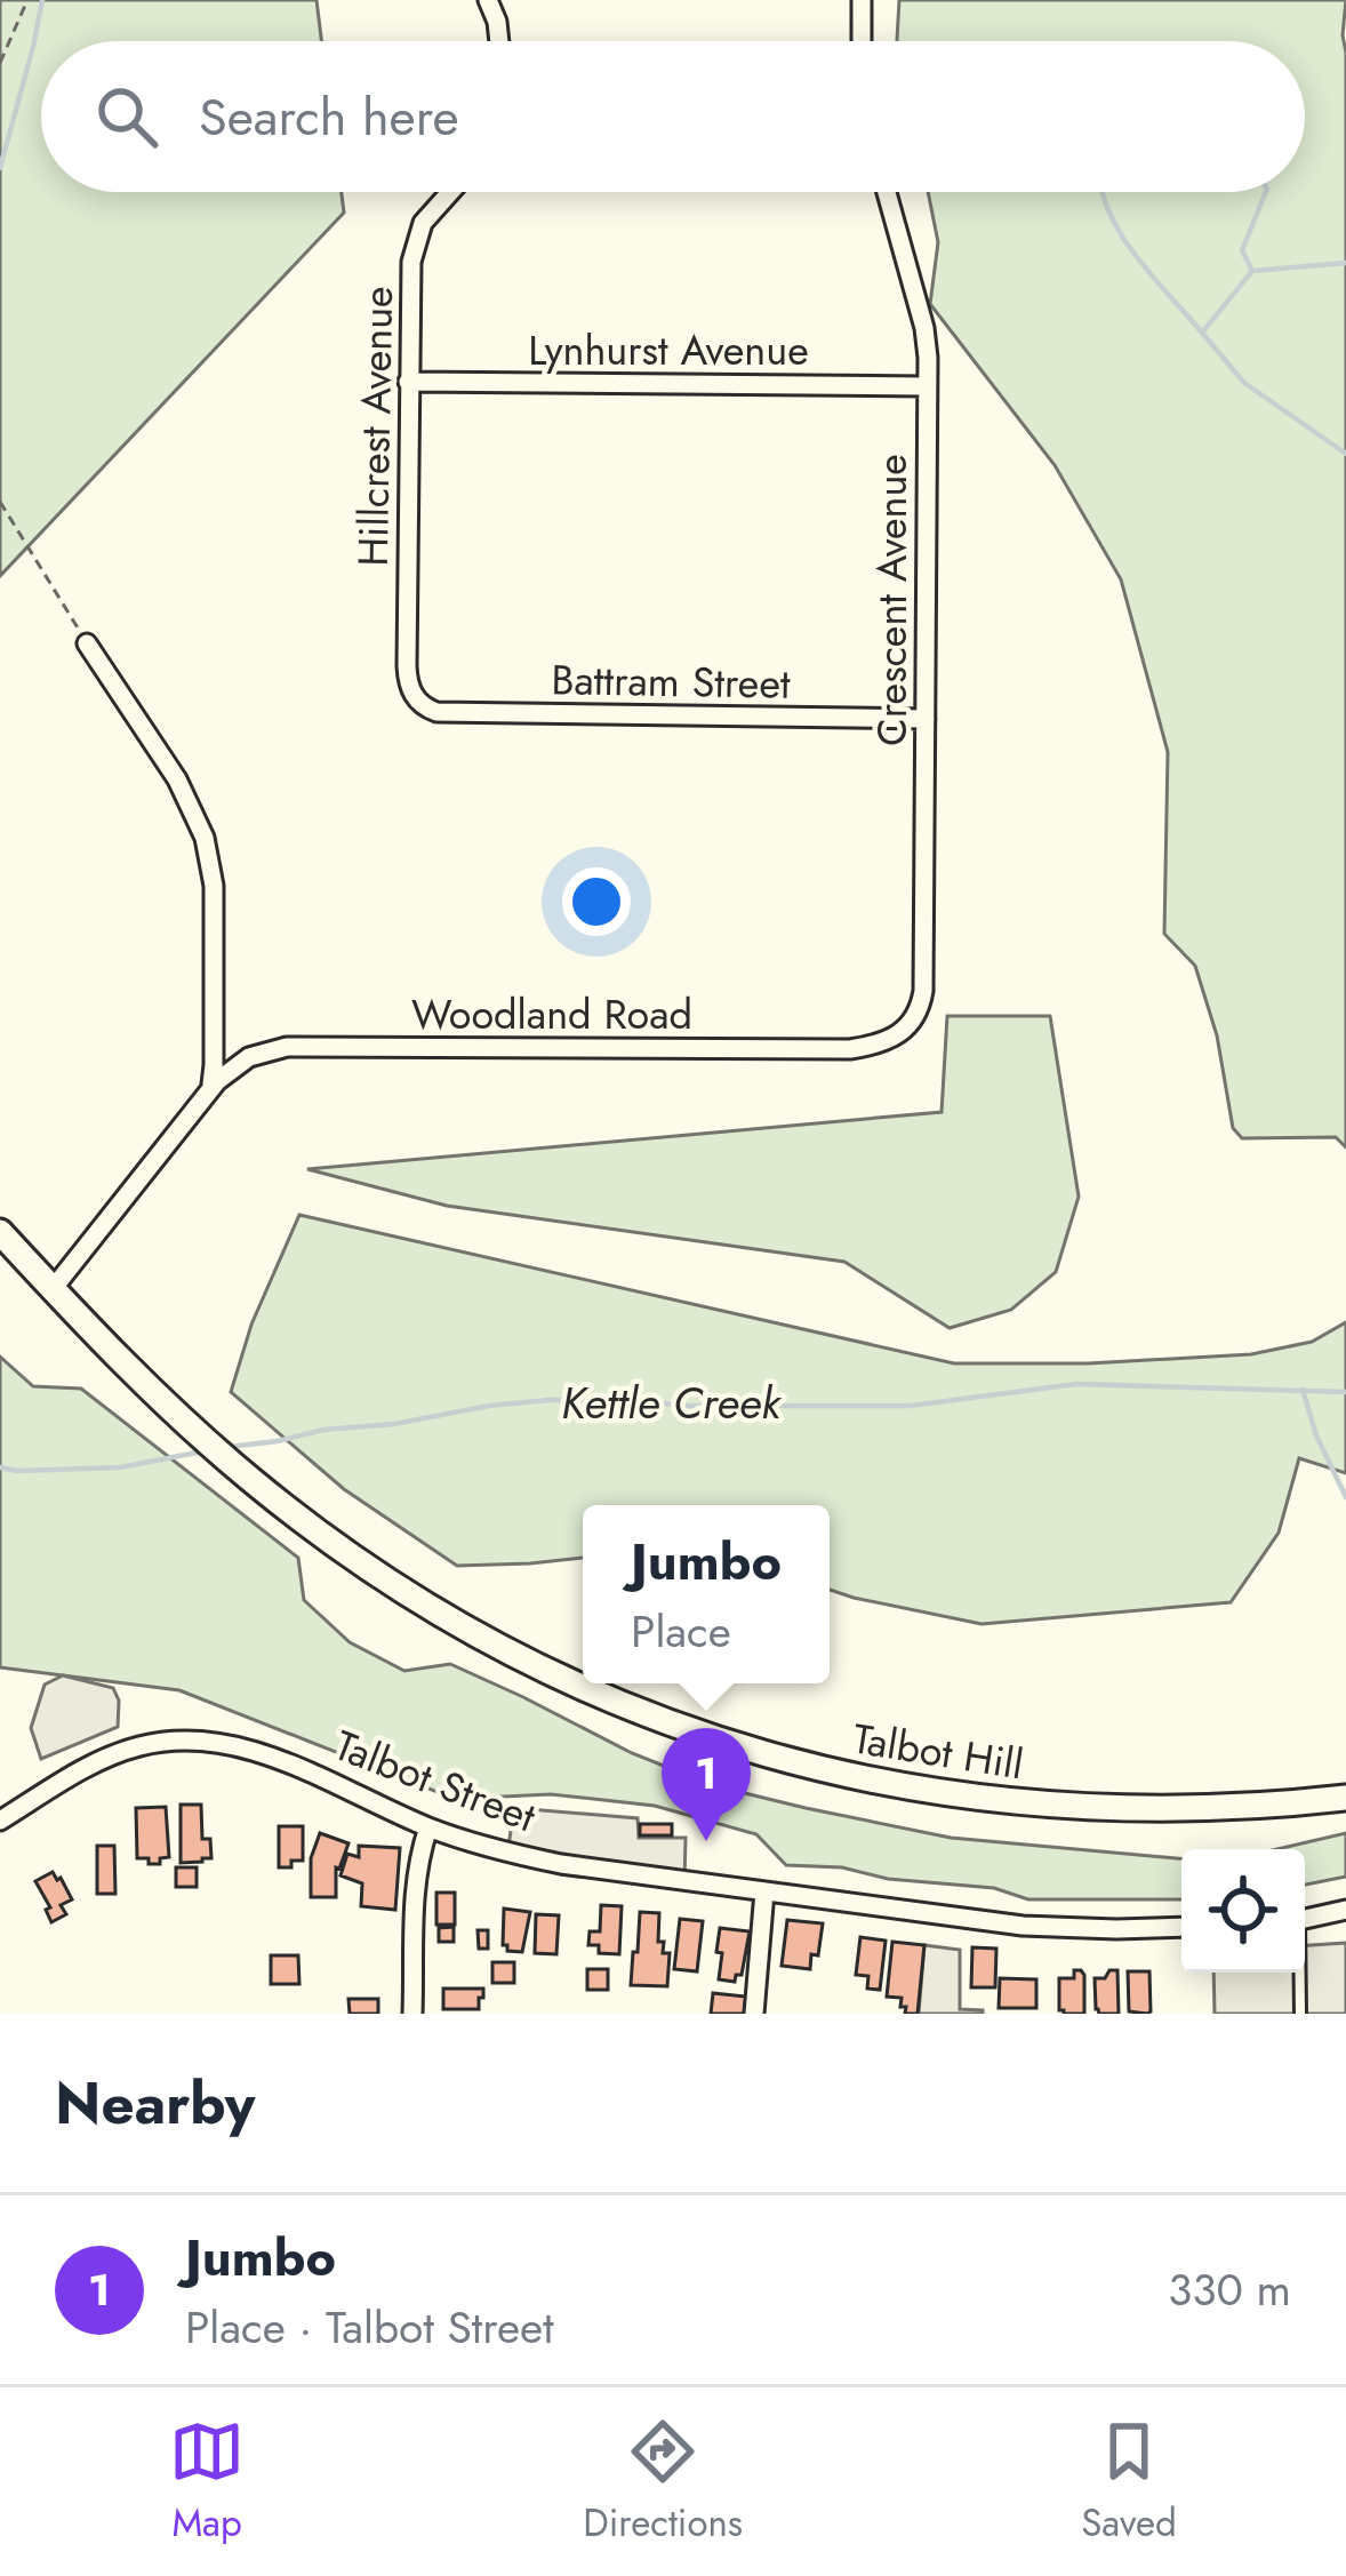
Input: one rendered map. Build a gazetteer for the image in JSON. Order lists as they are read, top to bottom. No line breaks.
{"streets":{"main road":["Talbot Hill"],"street":["Lynhurst Avenue","Hillcrest Avenue","Crescent Avenue","Battram Street","Woodland Road","Talbot Street"]},"crossings":[["Lynhurst Avenue","Hillcrest Avenue"],["Lynhurst Avenue","Crescent Avenue"],["Hillcrest Avenue","Battram Street"],["Crescent Avenue","Battram Street"],["Crescent Avenue","Woodland Road"],["Woodland Road","Talbot Hill"]],"water":["Kettle Creek"],"page":{"search":"Search here","popup":["Jumbo","Place"],"pins":"1","heading":"Nearby","list":[{"mark":"1","name":"Jumbo","note":"Place · Talbot Street","value":"330 m"}],"nav":["Map","Directions","Saved"]}}
